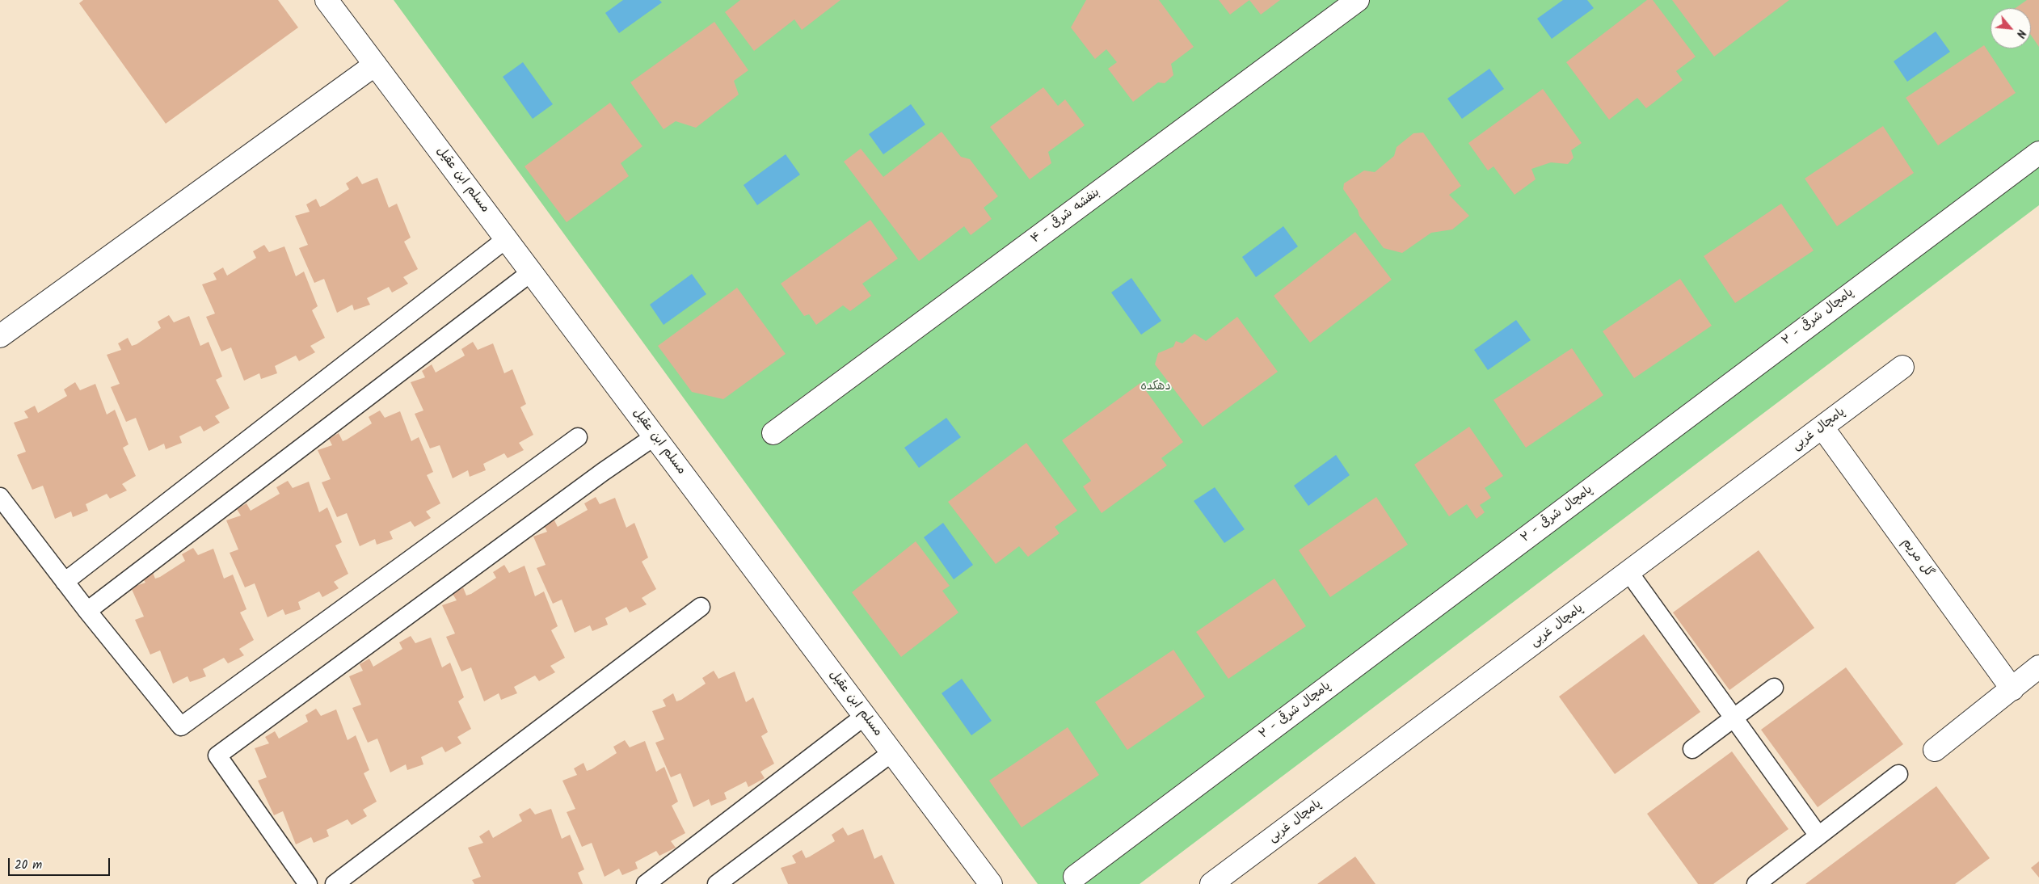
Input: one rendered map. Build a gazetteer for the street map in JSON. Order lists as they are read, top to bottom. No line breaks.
{"streets":{"street":["مسلم ابن عقیل","بنفشه شرقی - ۴","پامچال شرقی - ۲","پامچال غربی","گل مریم"]},"crossings":[["پامچال غربی","گل مریم"]],"parks":["دهکده"],"scale_bar":"20 m","north":"bottom right"}
